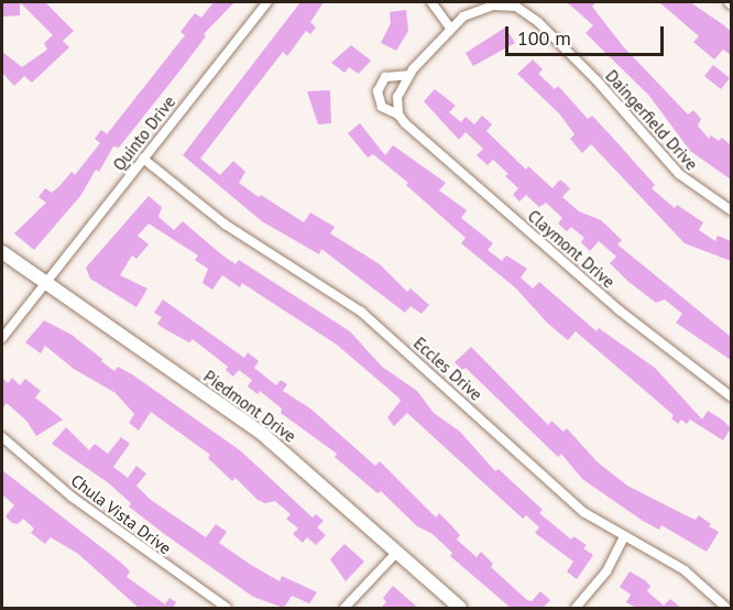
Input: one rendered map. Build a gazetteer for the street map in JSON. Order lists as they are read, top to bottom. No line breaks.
{"streets":{"street":["Daingerfield Drive","Quinto Drive","Claymont Drive","Eccles Drive","Piedmont Drive","Chula Vista Drive"]},"crossings":[["Daingerfield Drive","Claymont Drive"],["Quinto Drive","Eccles Drive"],["Quinto Drive","Piedmont Drive"]],"scale_bar":"100 m"}
